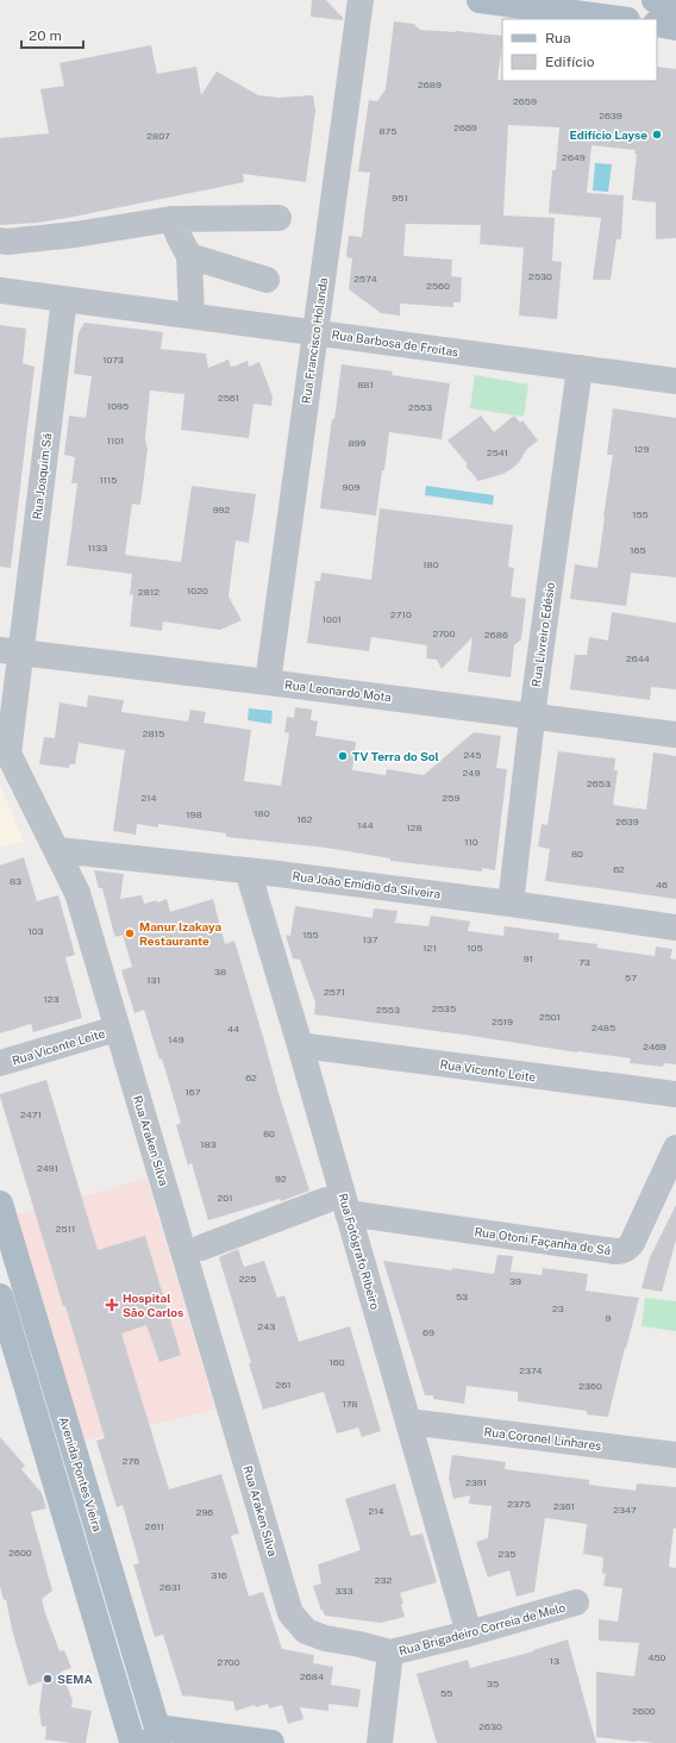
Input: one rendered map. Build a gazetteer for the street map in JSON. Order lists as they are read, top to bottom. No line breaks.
{"streets":{"main road":["Avenida Pontes Vieira"],"street":["Rua Francisco Holanda","Rua Barbosa de Freitas","Rua Joaquim Sá","Rua Livreiro Edésio","Rua Leonardo Mota","Rua João Emídio da Silveira","Rua Vicente Leite","Rua Araken Silva","Rua Otoni Façanha de Sá","Rua Fotógrafo Ribeiro","Rua Coronel Linhares","Rua Brigadeiro Correia de Melo"]},"crossings":[["Rua Francisco Holanda","Rua Barbosa de Freitas"],["Rua Francisco Holanda","Rua Leonardo Mota"],["Rua Barbosa de Freitas","Rua Joaquim Sá"],["Rua Barbosa de Freitas","Rua Livreiro Edésio"],["Rua Joaquim Sá","Rua Leonardo Mota"],["Rua Joaquim Sá","Rua Araken Silva"],["Rua Livreiro Edésio","Rua Leonardo Mota"],["Rua Livreiro Edésio","Rua João Emídio da Silveira"],["Rua Leonardo Mota","Rua Araken Silva"],["Rua João Emídio da Silveira","Rua Araken Silva"],["Rua João Emídio da Silveira","Rua Fotógrafo Ribeiro"],["Rua Vicente Leite","Rua Araken Silva"],["Rua Vicente Leite","Rua Fotógrafo Ribeiro"],["Rua Araken Silva","Rua Brigadeiro Correia de Melo"],["Rua Otoni Façanha de Sá","Rua Fotógrafo Ribeiro"],["Rua Fotógrafo Ribeiro","Rua Coronel Linhares"],["Rua Fotógrafo Ribeiro","Rua Brigadeiro Correia de Melo"]],"places":{"other":["Edifício Layse","TV Terra do Sol","Manur Izakaya Restaurante","SEMA"],"health":["Hospital São Carlos"]},"house_numbers":["2689","2659","2639","2669","875","2807","2649","951","2530","2574","2560","1073","881","2561","1095","2553","1101","899","129","2541","1115","909","992","155","1133","165","180","1020","2812","2710","1001","2700","2686","2644","2815","245","249","2653","214","259","180","198","162","2639","144","128","110","80","62","83","46","103","155","137","121","105","91","73","38","57","131","2571","123","2535","2553","2501","2519","2485","44","149","2469","62","167","2471","80","183","2491","92","201","2511","225","39","53","23","9","243","69","160","2374","261","2360","178","276","2391","2375","2361","2347","214","296","2611","2600","235","316","232","2631","333","450","13","2700","2684","35","55","2600","2630"],"legend":["Rua","Edifício"],"scale_bar":"20 m"}
